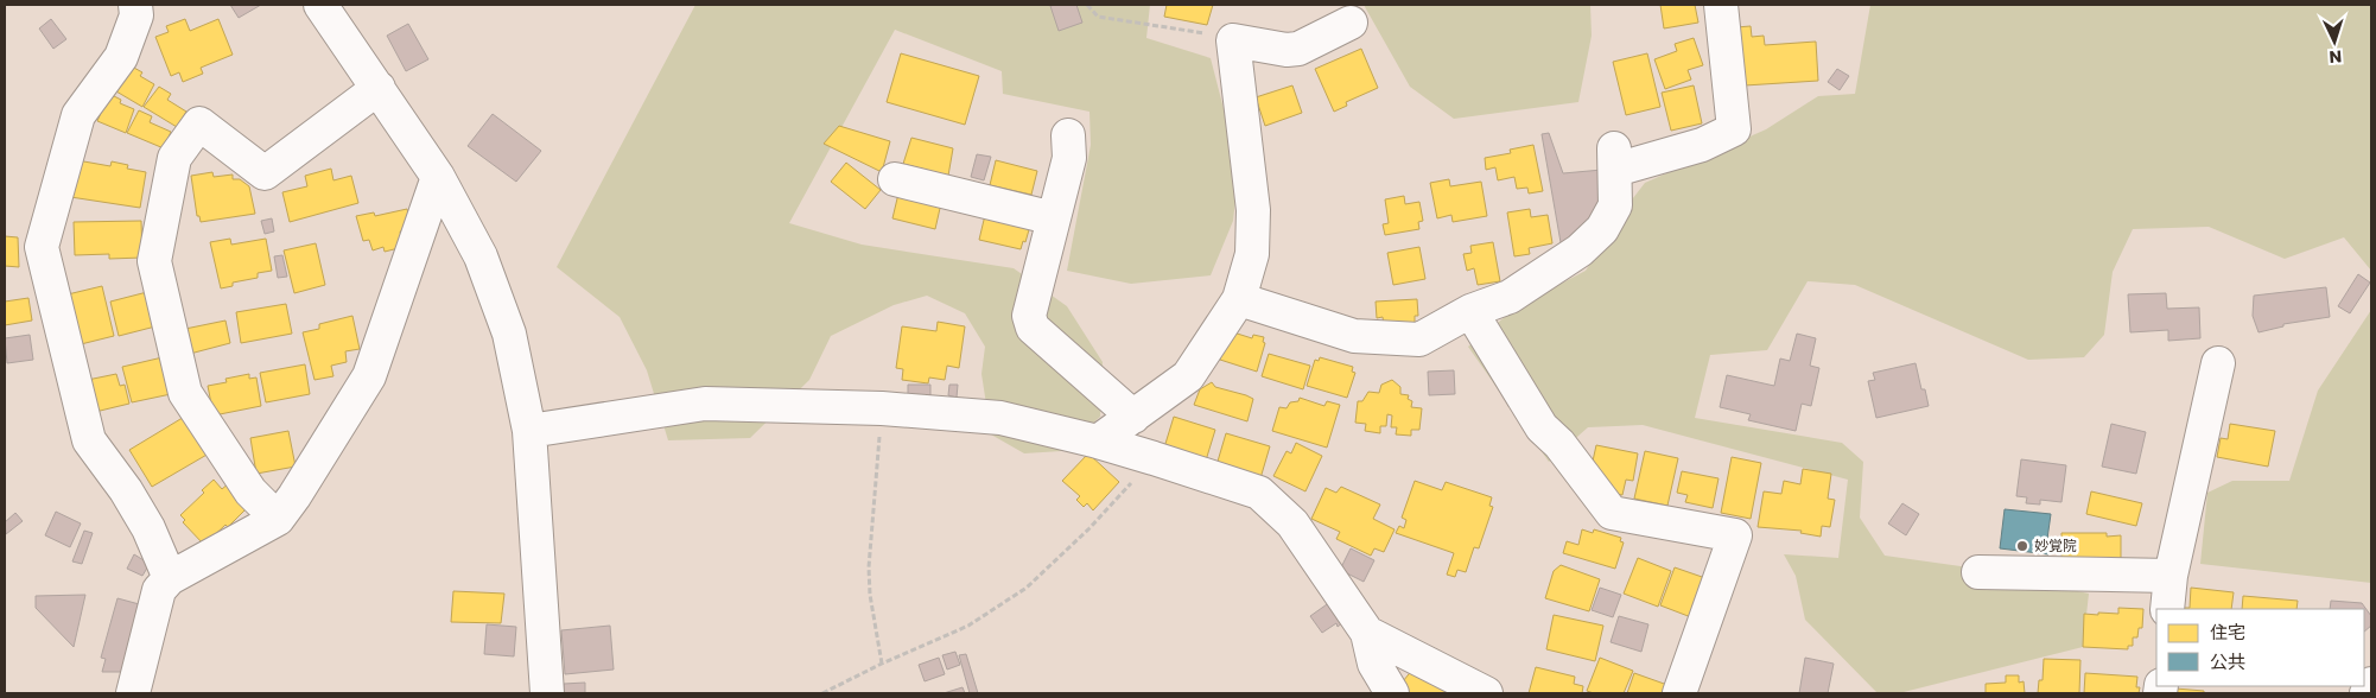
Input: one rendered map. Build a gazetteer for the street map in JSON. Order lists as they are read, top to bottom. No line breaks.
{"places":["妙覚院"],"legend":["住宅","公共"],"north":"bottom"}
